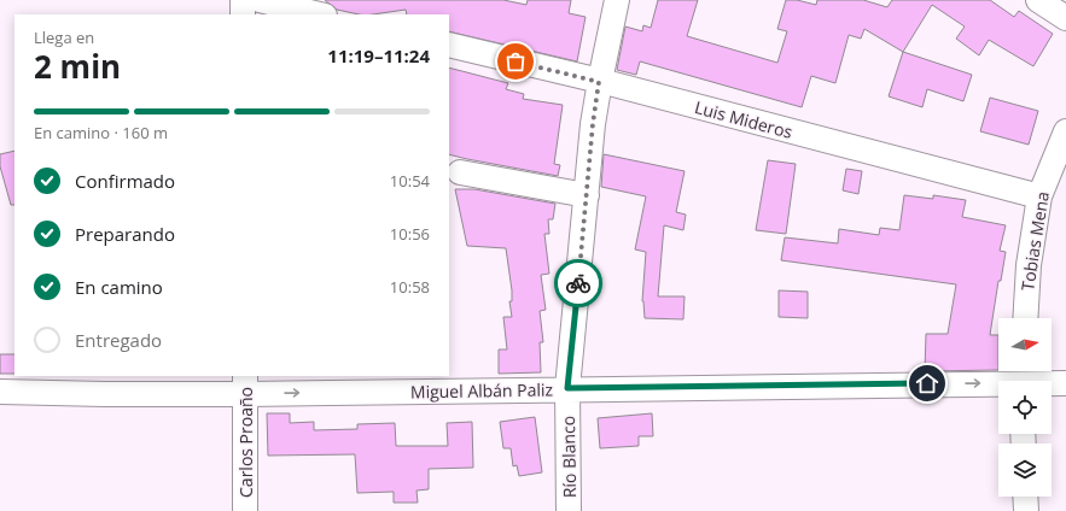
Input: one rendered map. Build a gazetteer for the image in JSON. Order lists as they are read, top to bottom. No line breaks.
{"streets":{"street":["Luis Mideros","Tobias Mena","Miguel Albán Paliz","Carlos Proaño","Río Blanco"]},"crossings":[["Luis Mideros","Tobias Mena"],["Luis Mideros","Río Blanco"],["Miguel Albán Paliz","Carlos Proaño"],["Miguel Albán Paliz","Río Blanco"]],"one_way":["Miguel Albán Paliz"],"north":"right","page":{"heading":["2 min","Llega en","11:19–11:24"],"bar":"En camino · 160 m","list":[["Confirmado","10:54"],["Preparando","10:56"],["En camino","10:58"],"Entregado"]}}
